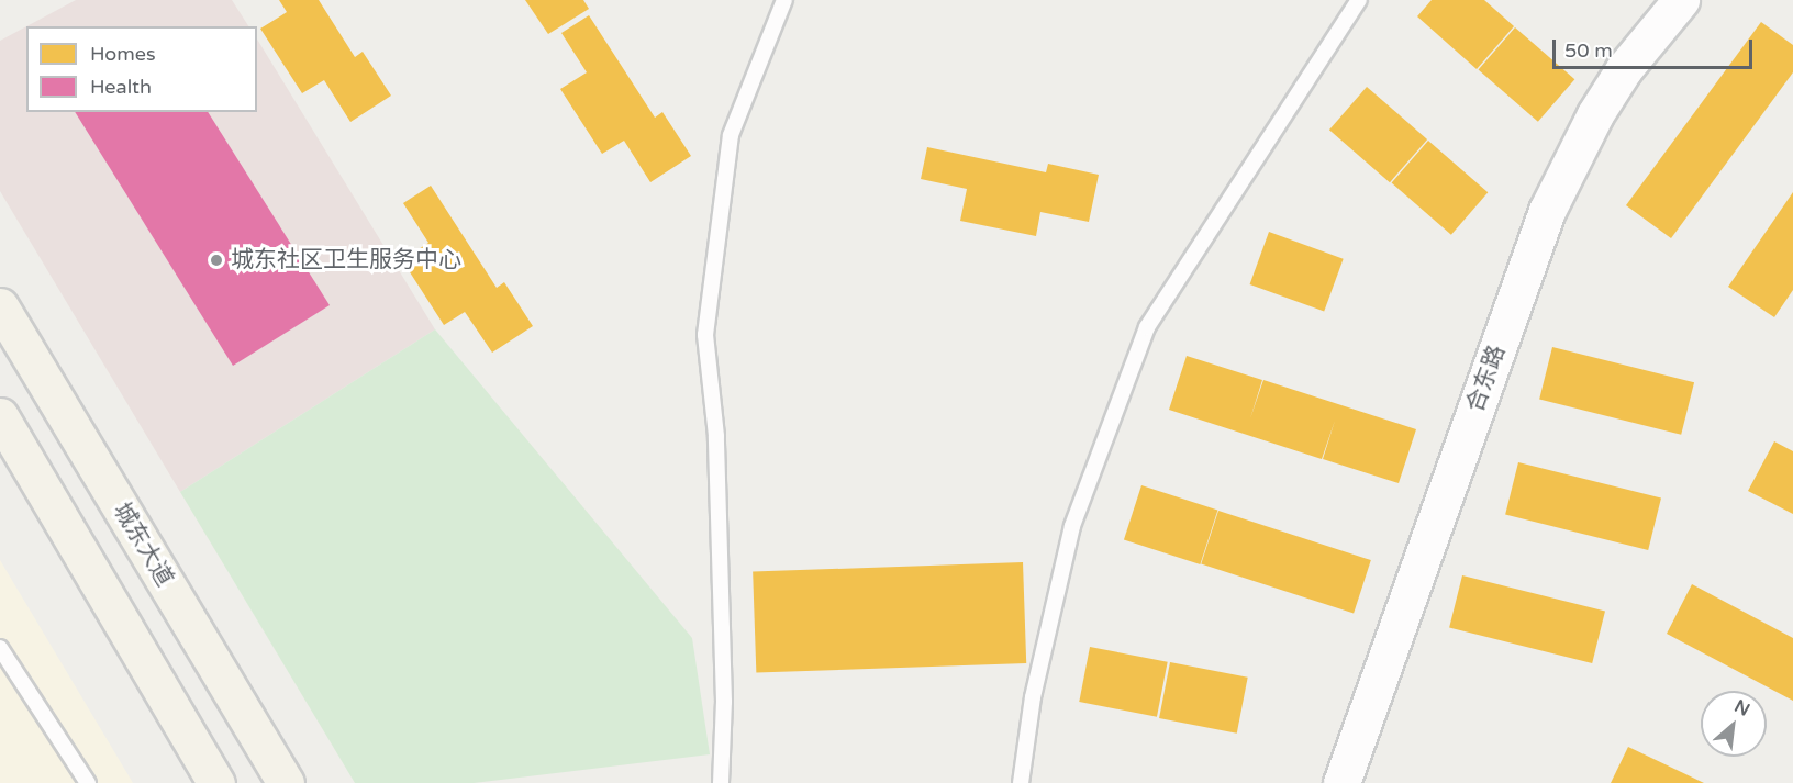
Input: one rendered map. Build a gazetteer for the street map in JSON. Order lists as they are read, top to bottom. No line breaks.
{"streets":{"main road":["城东大道"],"street":["合东路"]},"places":["城东社区卫生服务中心"],"legend":["Homes","Health"],"scale_bar":"50 m","north":"top right"}
